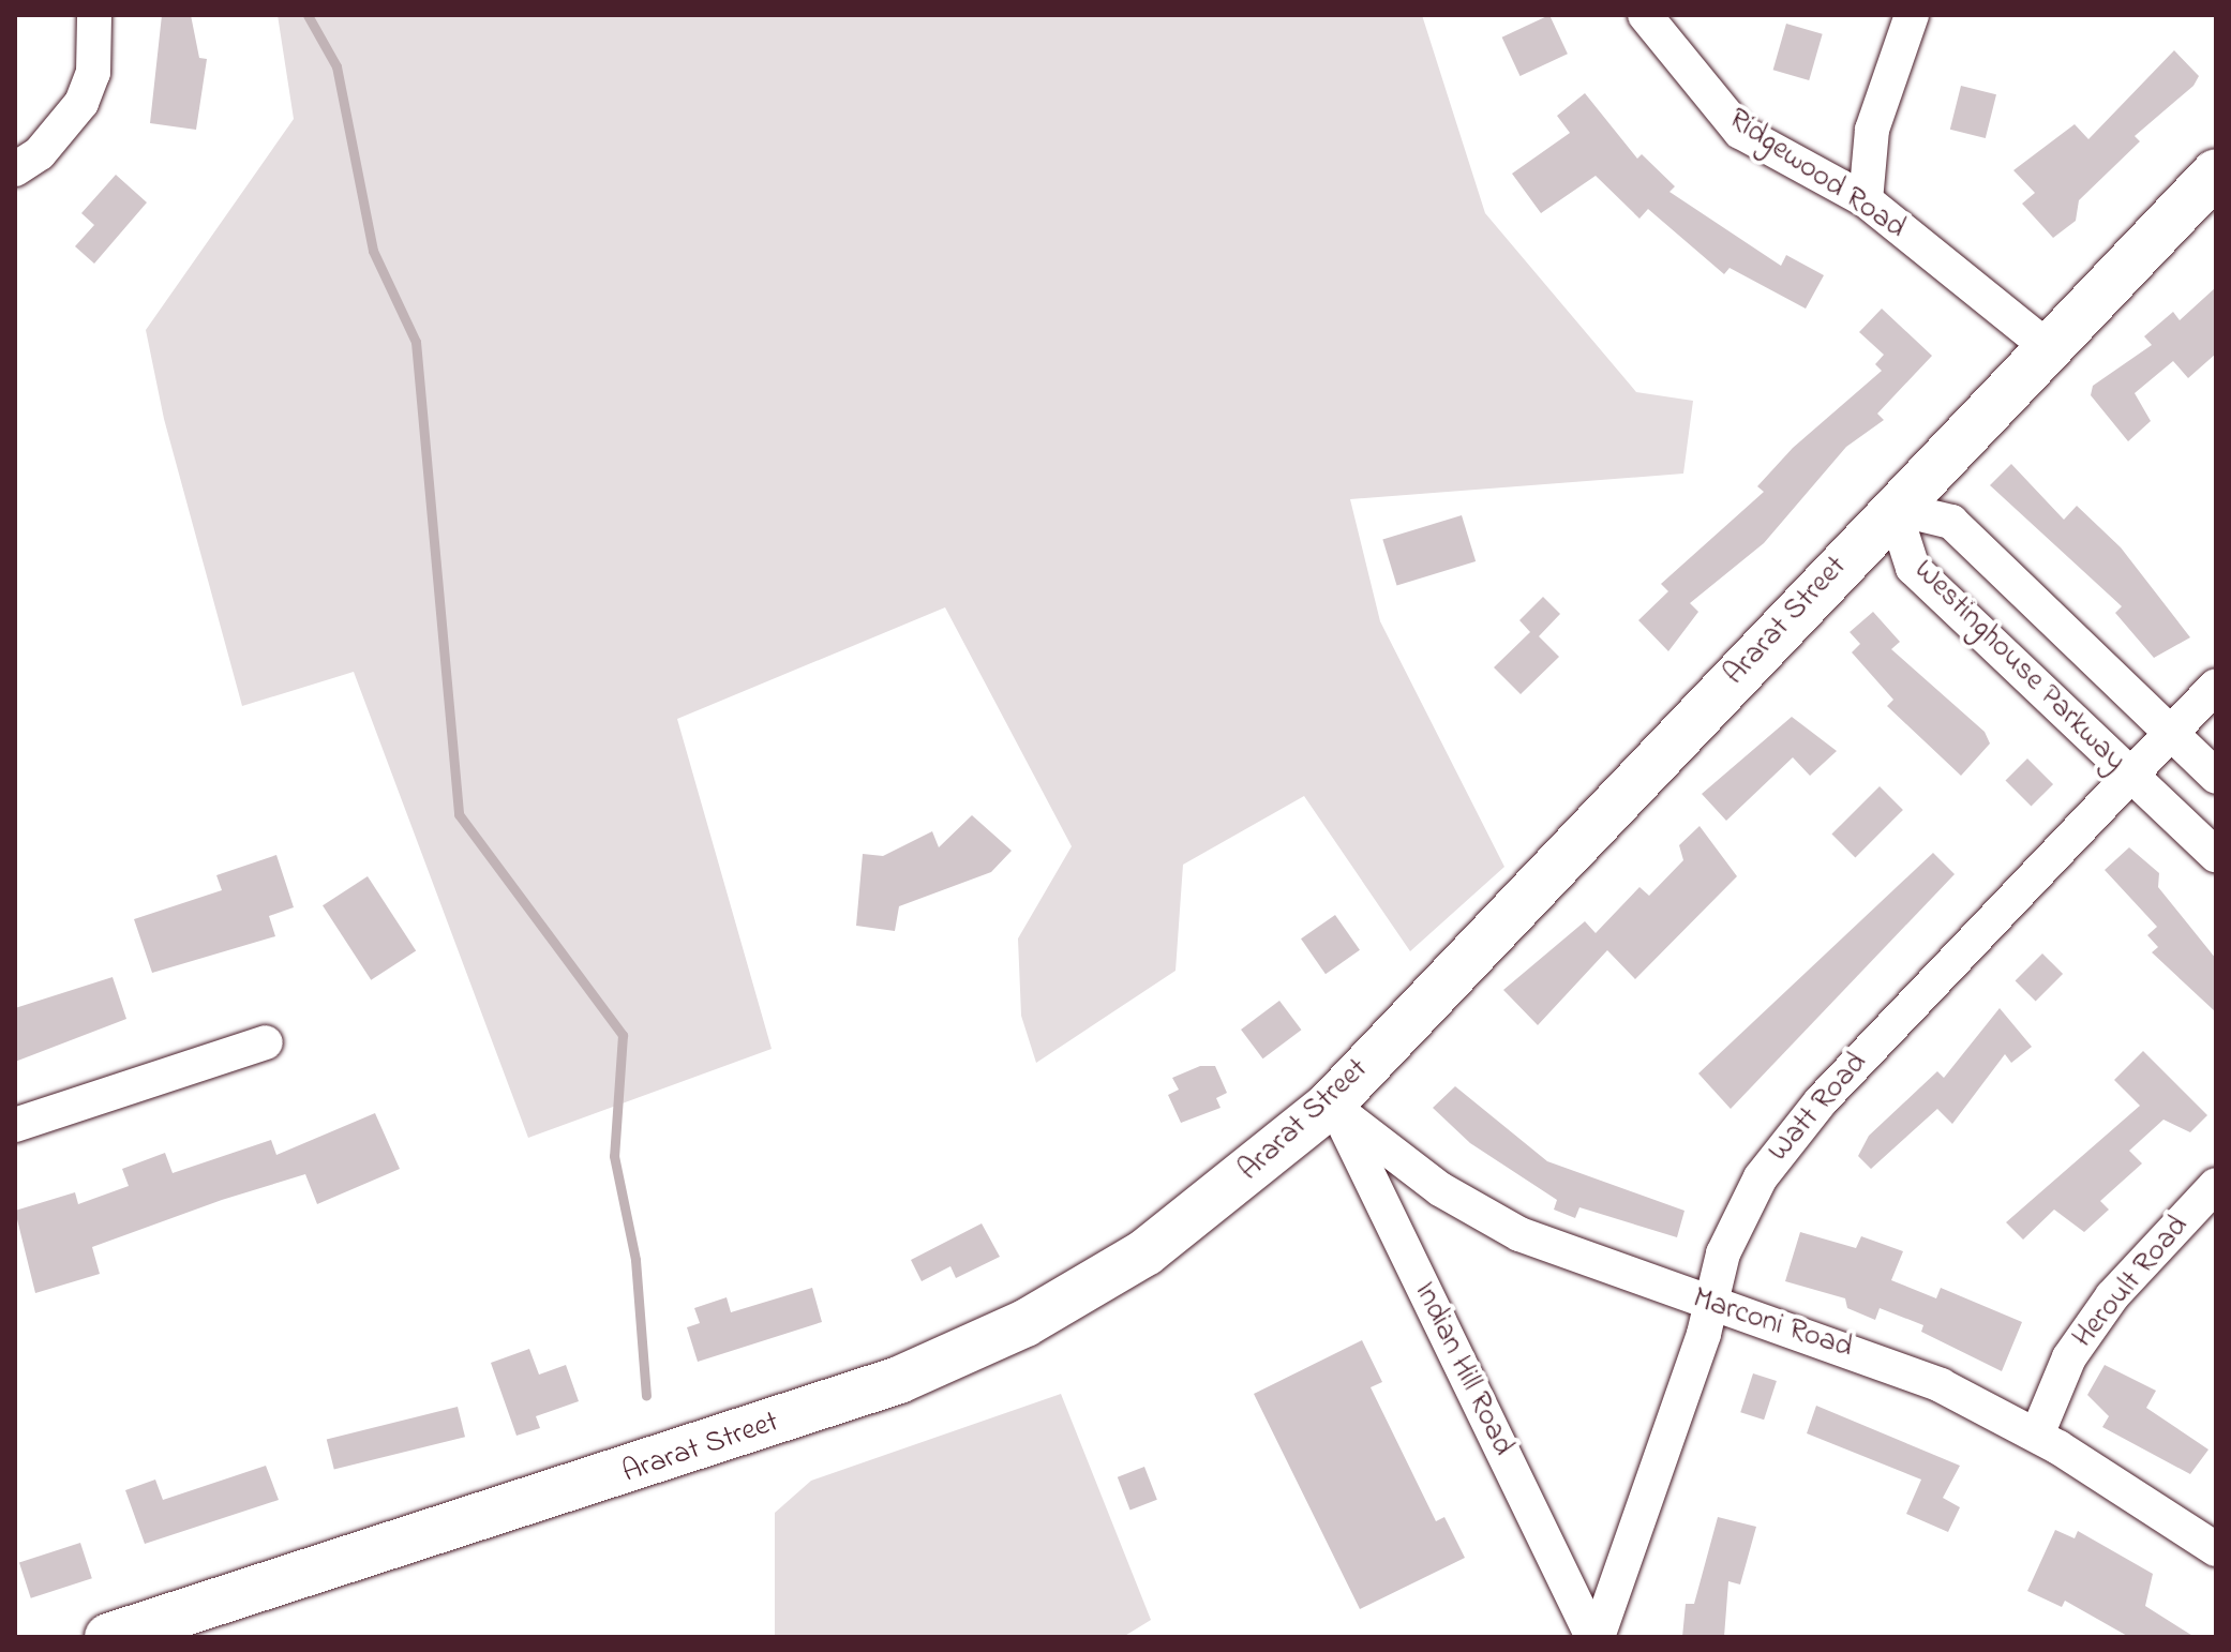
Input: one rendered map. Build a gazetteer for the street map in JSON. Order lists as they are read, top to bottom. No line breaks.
{"streets":{"main road":["Ararat Street"],"street":["Ridgewood Road","Westinghouse Parkway","Watt Road","Heroult Road","Marconi Road","Indian Hill Road"]},"crossings":[["Ridgewood Road","Ararat Street"],["Ararat Street","Westinghouse Parkway"],["Ararat Street","Marconi Road"],["Ararat Street","Indian Hill Road"],["Westinghouse Parkway","Watt Road"],["Watt Road","Marconi Road"],["Watt Road","Indian Hill Road"],["Heroult Road","Marconi Road"],["Marconi Road","Indian Hill Road"]]}
